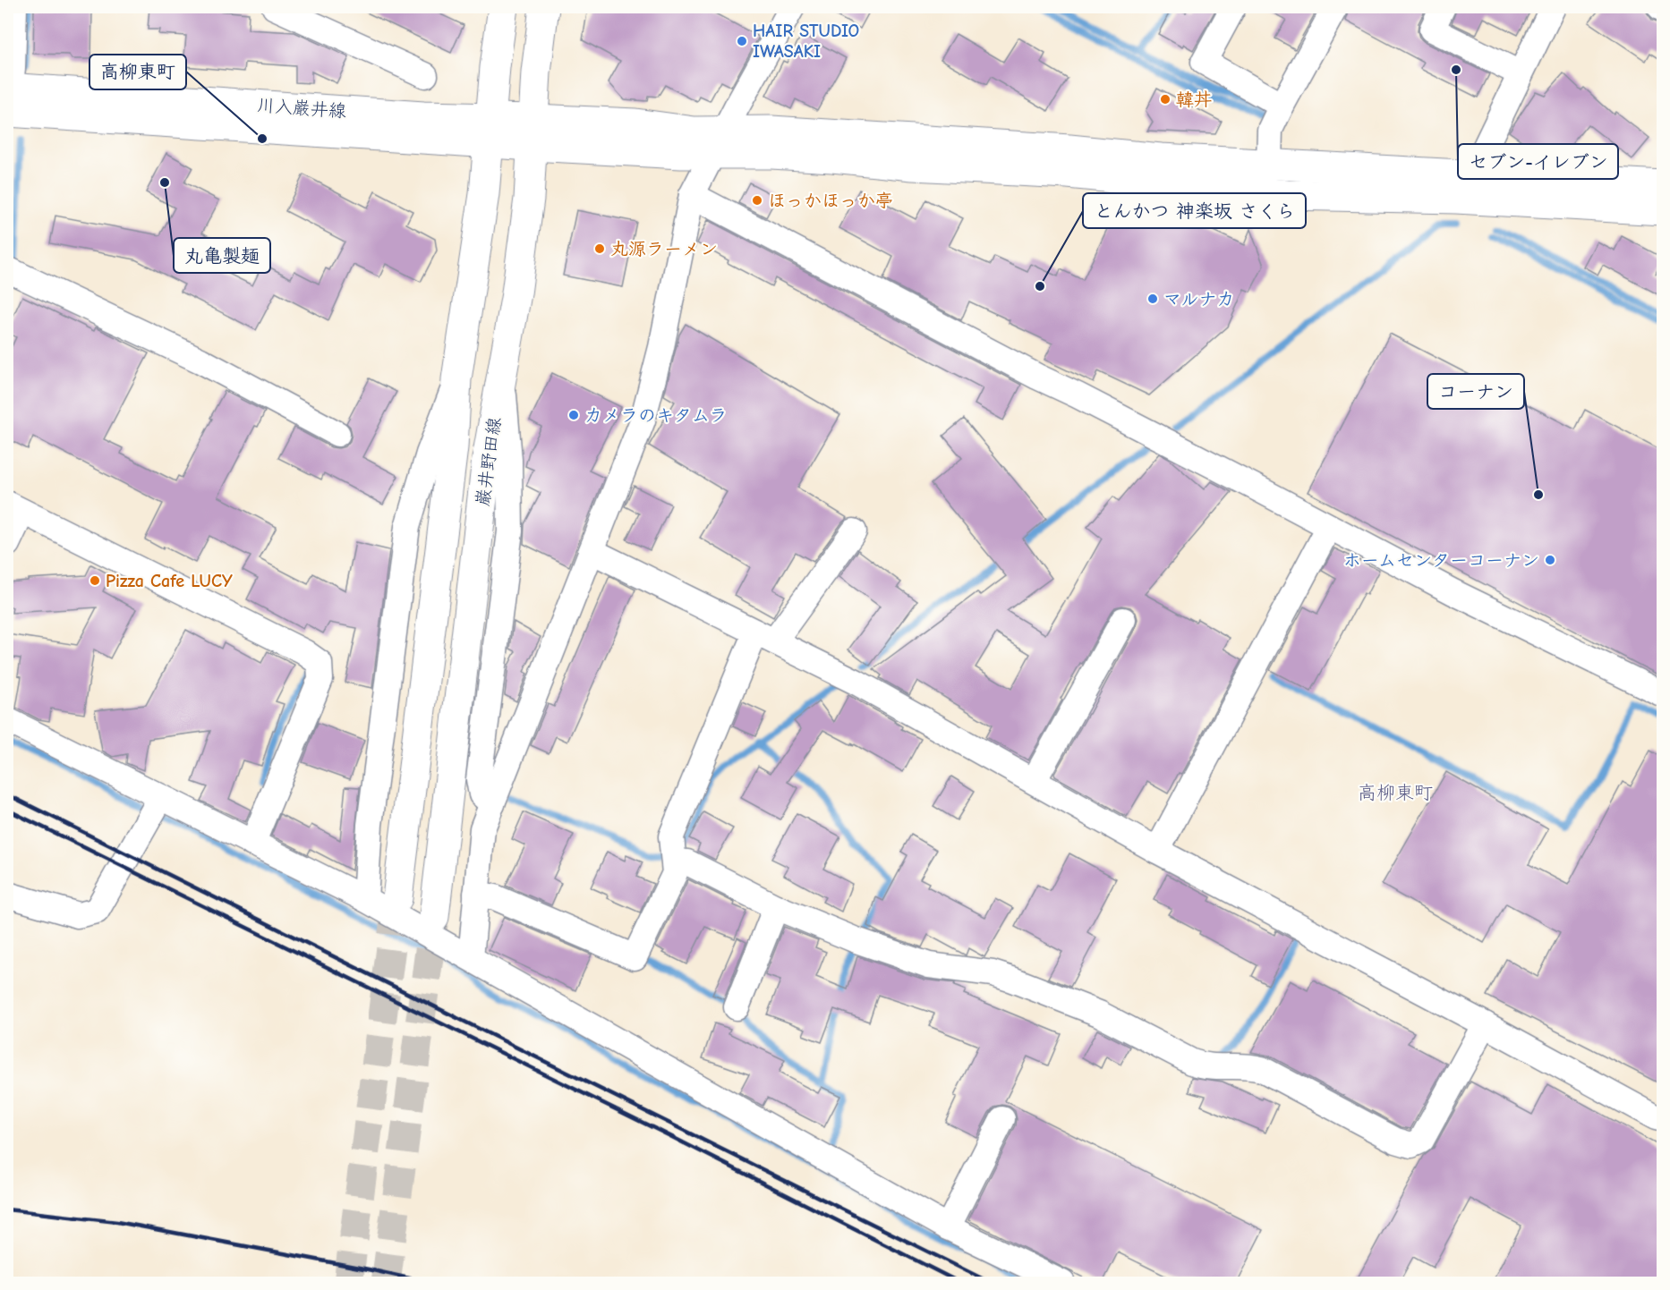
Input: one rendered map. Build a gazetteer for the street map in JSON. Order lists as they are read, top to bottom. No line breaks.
{"streets":{"main road":["川入巌井線","巌井野田線"]},"crossings":[["川入巌井線","巌井野田線"]],"districts":["高柳東町"],"places":["HAIR STUDIO IWASAKI","セブン-イレブン","韓丼","高柳東町","丸亀製麺","ほっかほっか亭","丸源ラーメン","とんかつ 神楽坂 さくら","マルナカ","カメラのキタムラ","コーナン","ホームセンターコーナン","Pizza Cafe LUCY"]}
